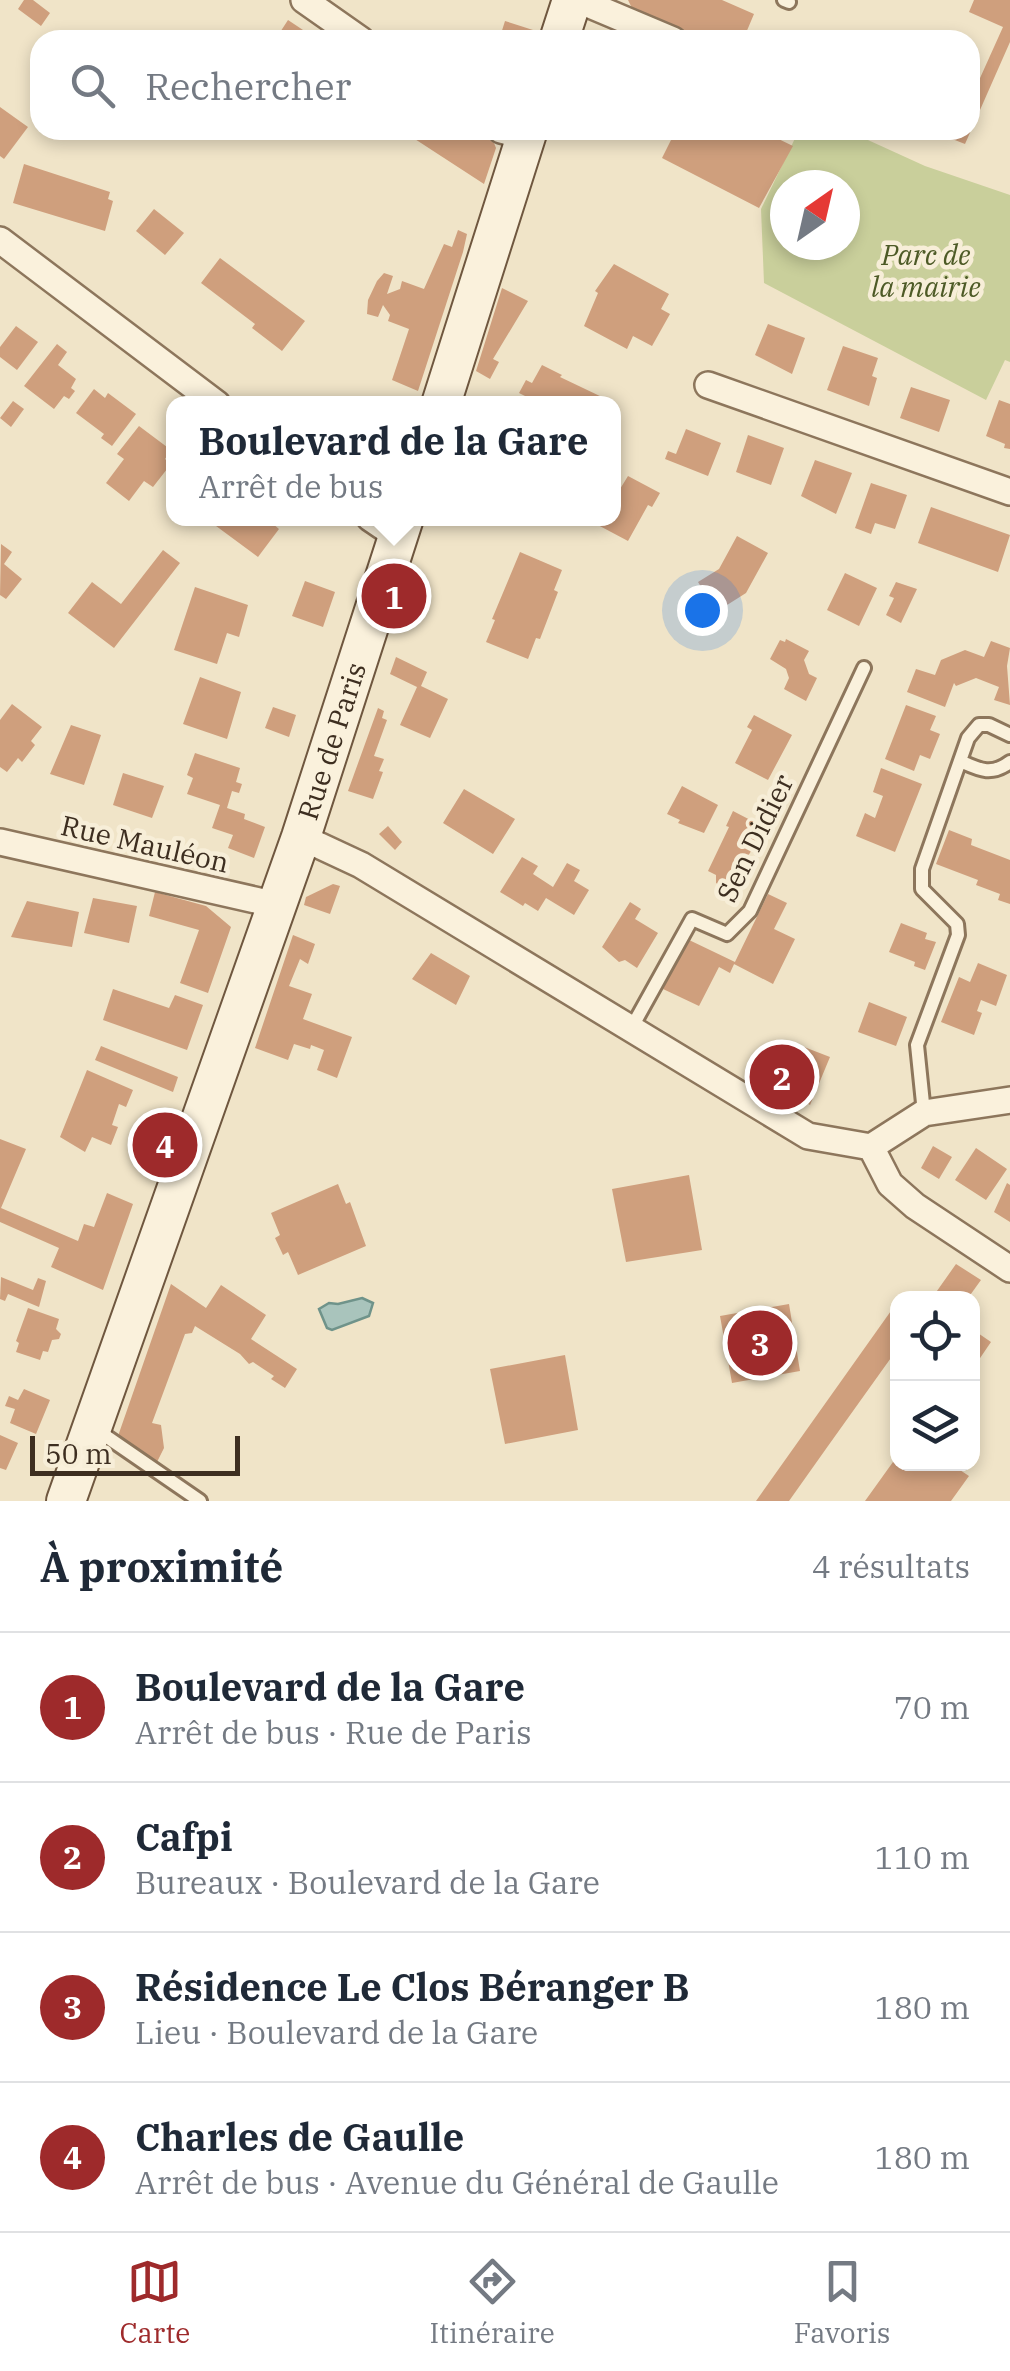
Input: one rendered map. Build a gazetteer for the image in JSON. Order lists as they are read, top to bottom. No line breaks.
{"streets":{"street":["Rue de Paris","Rue Mauléon"],"lane":["Sen Didier"]},"crossings":[["Rue de Paris","Rue Mauléon"]],"parks":["Parc de la mairie"],"scale_bar":"50 m","north":"top right","page":{"search":"Rechercher","popup":["Boulevard de la Gare","Arrêt de bus"],"pins":["1","2","4","3"],"scale":"50 m","heading":["À proximité","4 résultats"],"list":[{"mark":"1","name":"Boulevard de la Gare","note":"Arrêt de bus · Rue de Paris","value":"70 m"},{"mark":"2","name":"Cafpi","note":"Bureaux · Boulevard de la Gare","value":"110 m"},{"mark":"3","name":"Résidence Le Clos Béranger B","note":"Lieu · Boulevard de la Gare","value":"180 m"},{"mark":"4","name":"Charles de Gaulle","note":"Arrêt de bus · Avenue du Général de Gaulle","value":"180 m"}],"nav":["Carte","Itinéraire","Favoris"]}}
